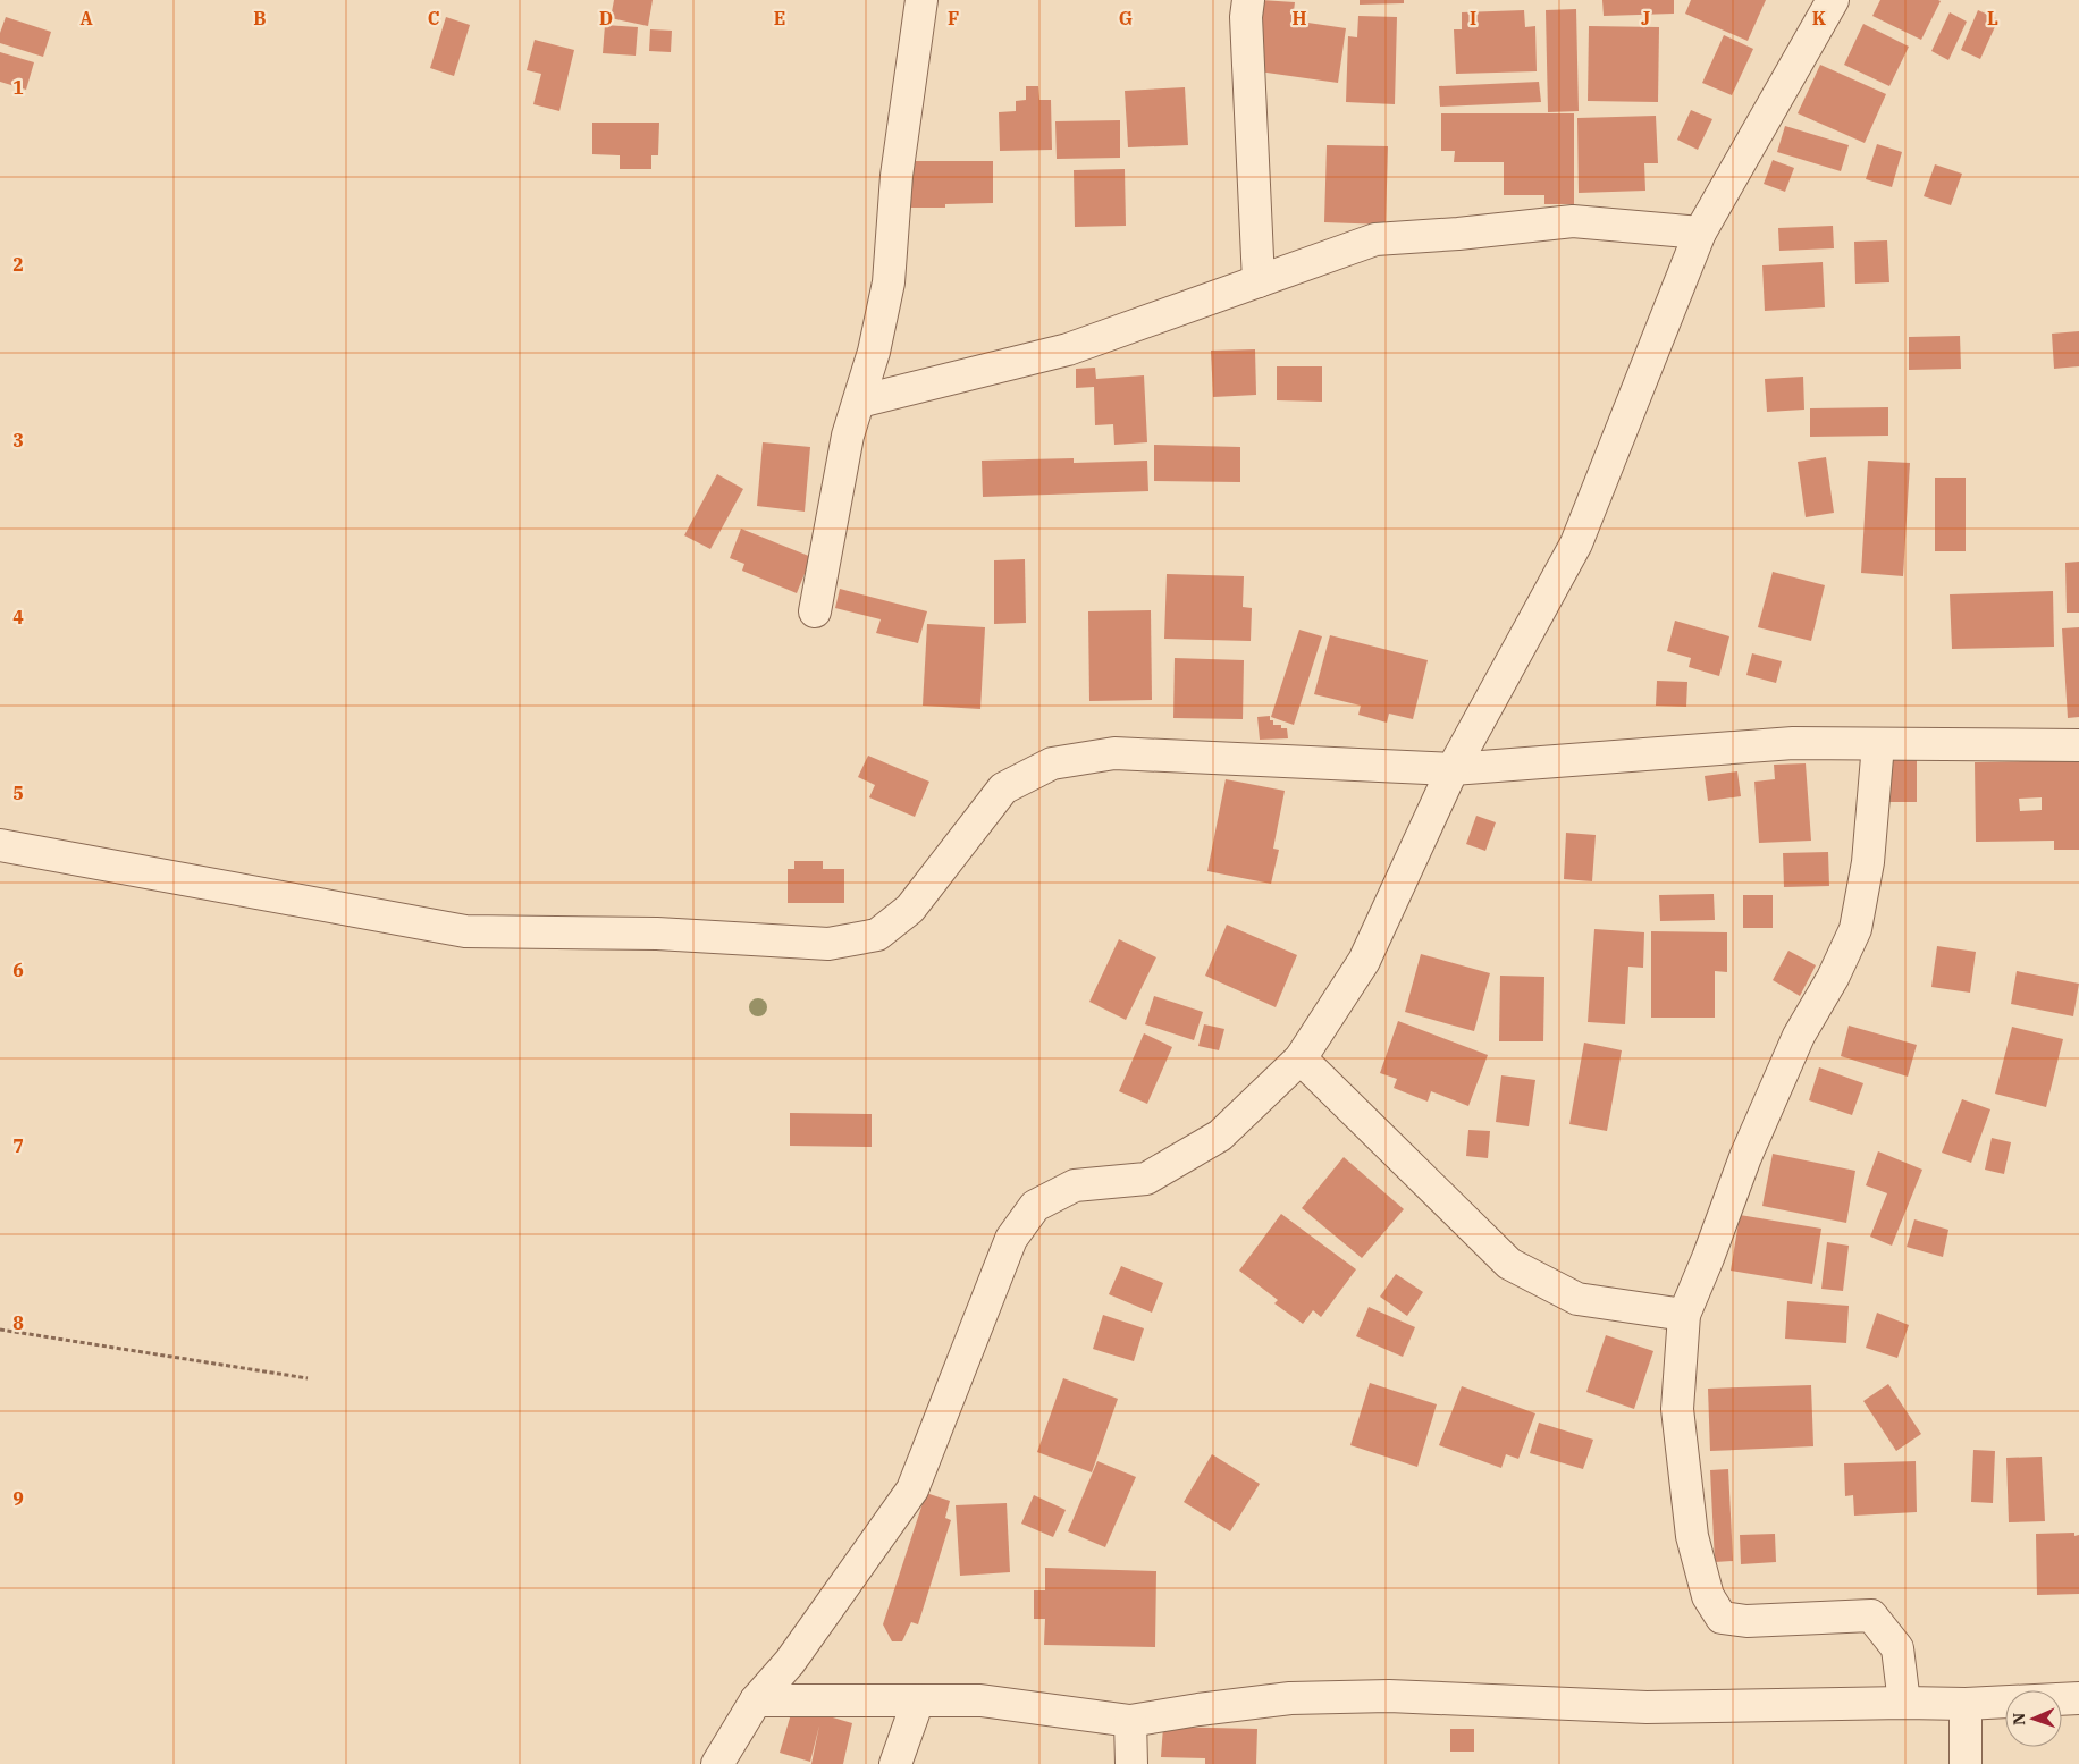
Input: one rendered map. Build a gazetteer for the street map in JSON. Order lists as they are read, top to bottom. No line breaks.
{"north":"left","grid":{"columns":["A","B","C","D","E","F","G","H","I","J","K","L"],"rows":["1","2","3","4","5","6","7","8","9"]}}
